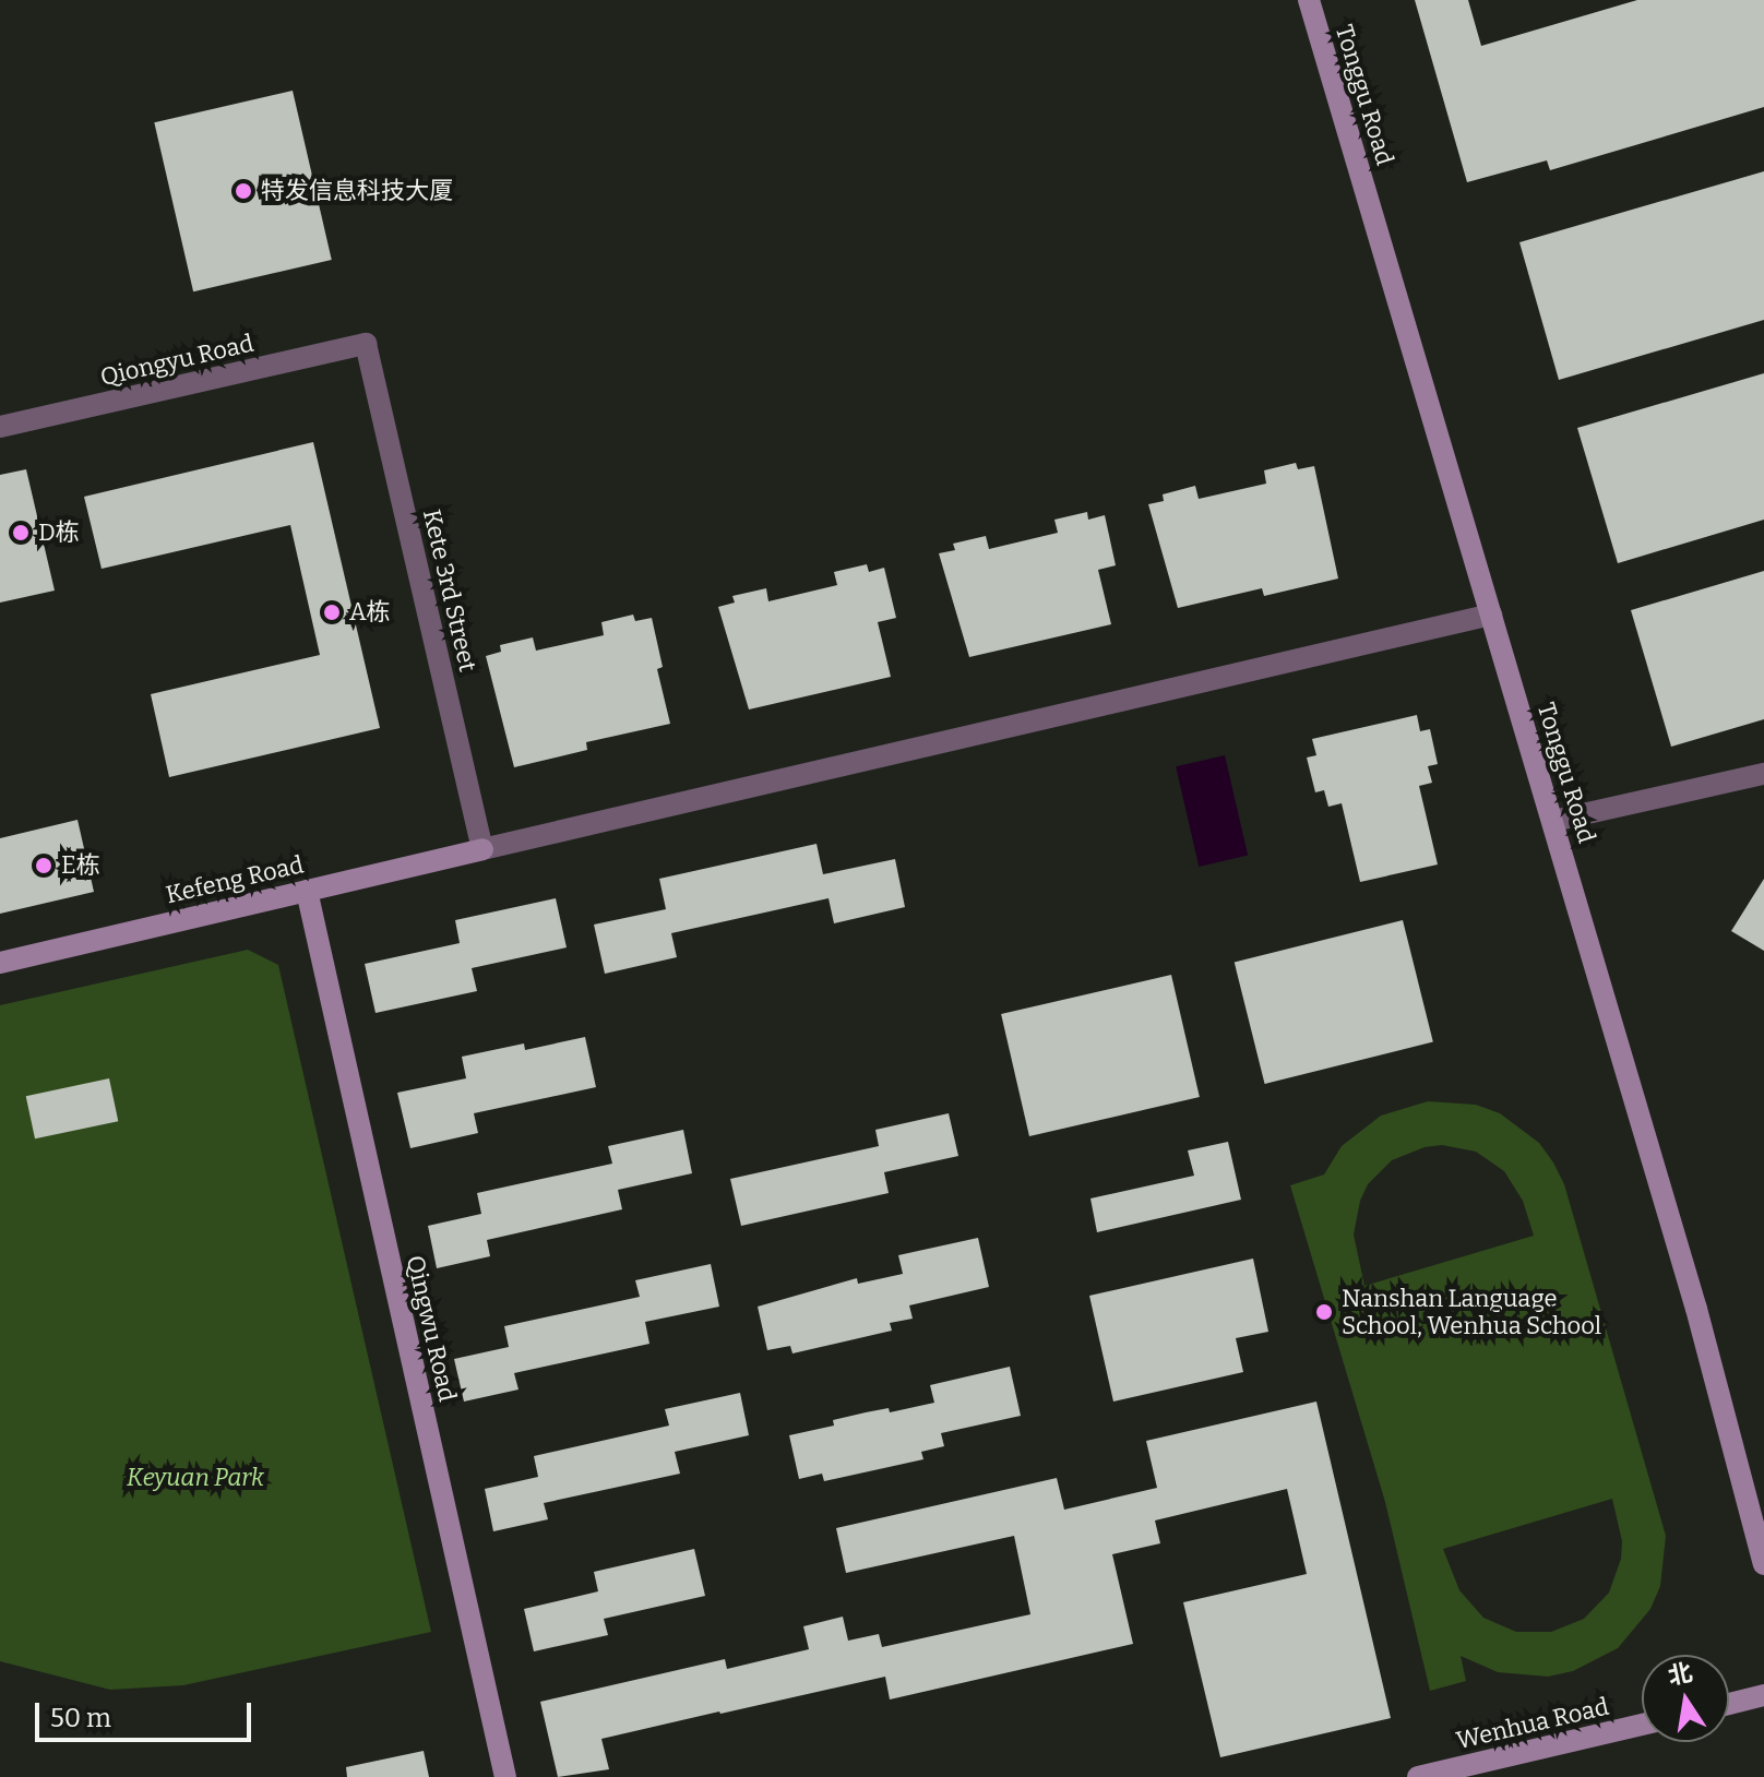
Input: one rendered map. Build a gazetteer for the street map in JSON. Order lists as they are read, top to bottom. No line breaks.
{"streets":{"street":["Tonggu Road","Qiongyu Road","Kete 3rd Street","Kefeng Road","Qingwu Road","Wenhua Road"]},"crossings":[["Qiongyu Road","Kete 3rd Street"],["Kete 3rd Street","Kefeng Road"],["Kefeng Road","Qingwu Road"]],"parks":["Keyuan Park"],"places":["特发信息科技大厦","D栋","A栋","E栋","Nanshan Language School, Wenhua School"],"scale_bar":"50 m","north":"top"}
